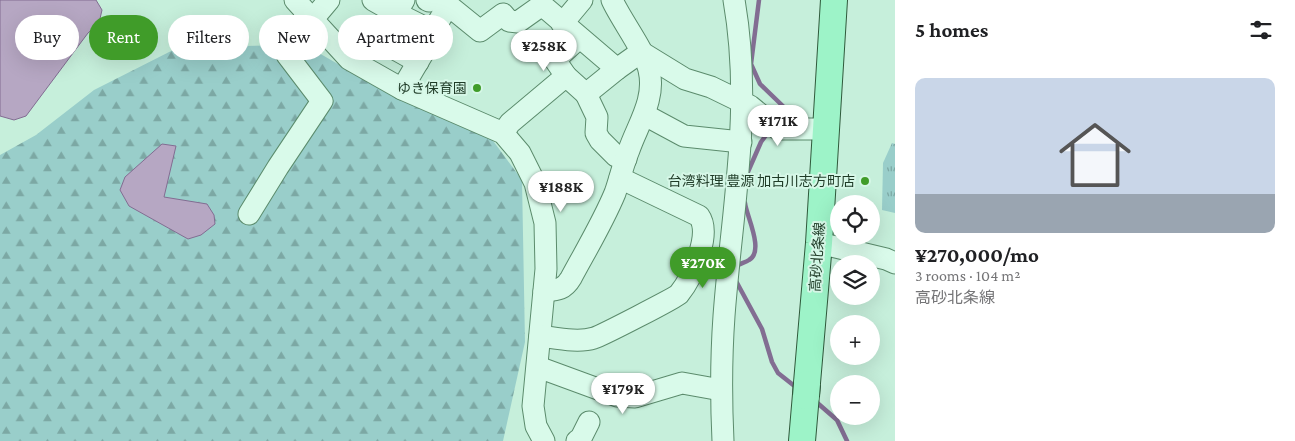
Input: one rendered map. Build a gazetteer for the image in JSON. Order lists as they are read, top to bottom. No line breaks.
{"streets":{"main road":["高砂北条線"]},"places":["ゆき保育園","台湾料理 豊源 加古川志方町店"],"page":{"heading":"5 homes","chip":["Buy","Rent","Filters","New","Apartment"],"price":["¥258K","¥171K","¥188K","¥270K","¥179K"],"list":[{"name":"¥270,000/mo","note":"3 rooms · 104 m² · 高砂北条線"}],"map_buttons":["+","−"]}}
